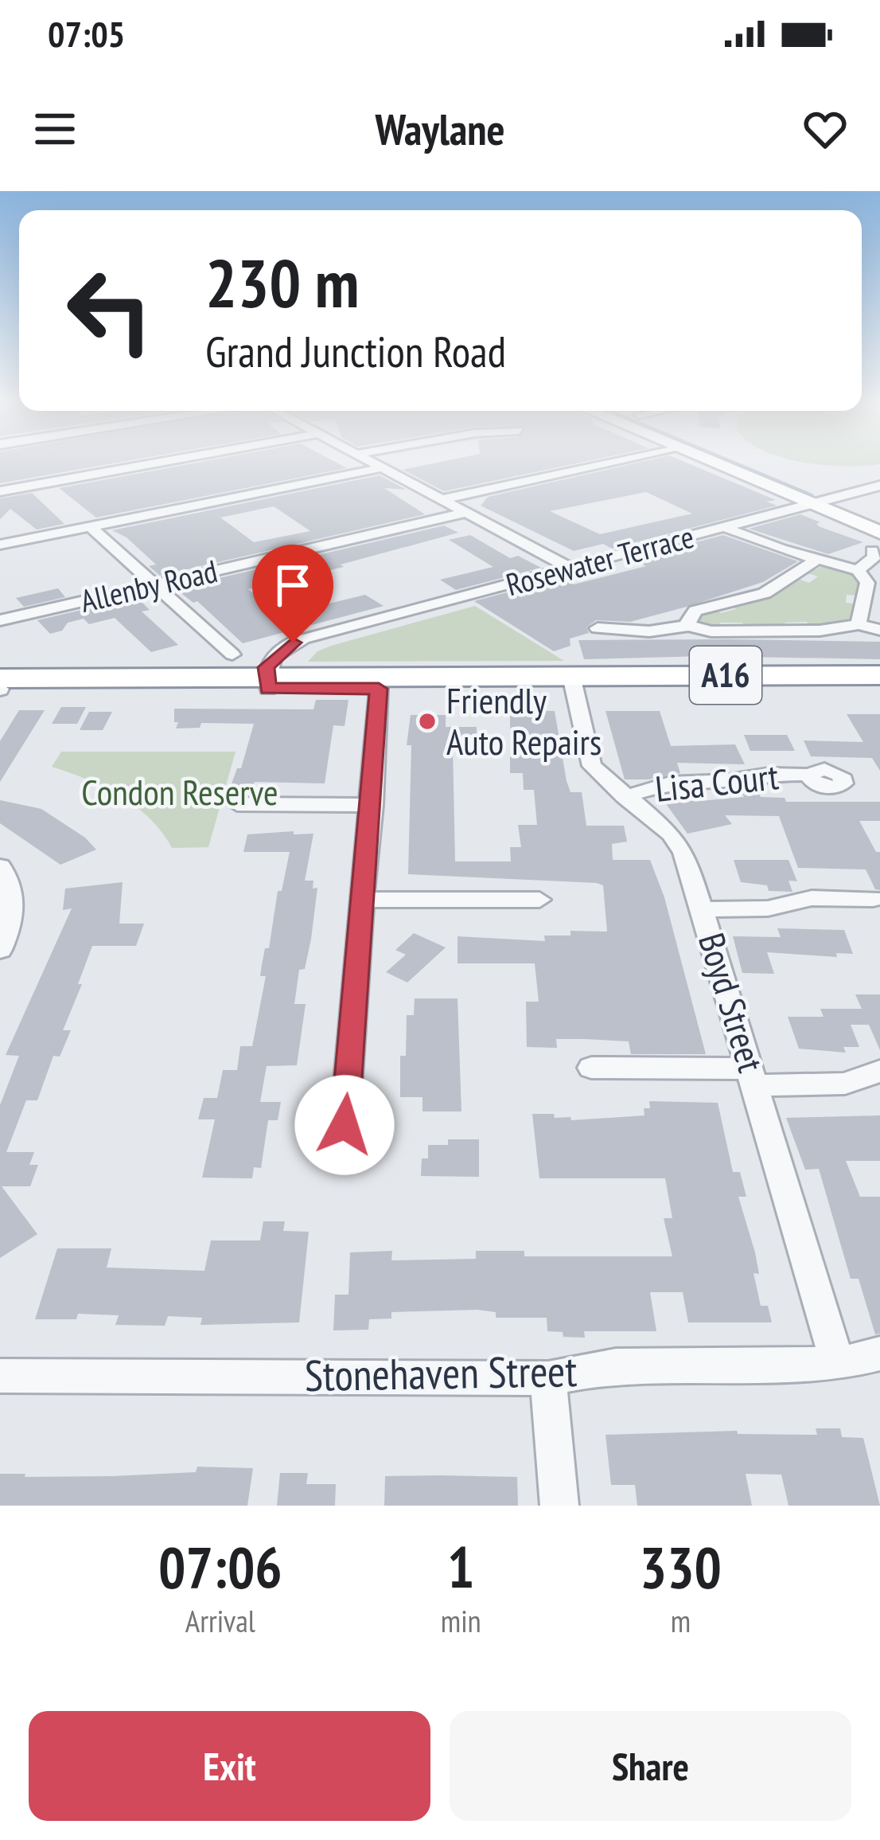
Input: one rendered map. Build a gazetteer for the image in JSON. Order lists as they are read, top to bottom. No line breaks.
{"streets":{"highway":["A16"],"street":["Rosewater Terrace","Allenby Road","Lisa Court","Boyd Street","Stonehaven Street"]},"crossings":[["Rosewater Terrace","A16"],["A16","Boyd Street"],["Lisa Court","Boyd Street"],["Boyd Street","Stonehaven Street"]],"parks":["Condon Reserve"],"places":["Friendly Auto Repairs"],"page":{"status":"07:05","header":"Waylane","turn":["230 m","Grand Junction Road"],"eta":["07:06","Arrival","1","min","330","m"],"buttons":["Exit","Share"]}}
